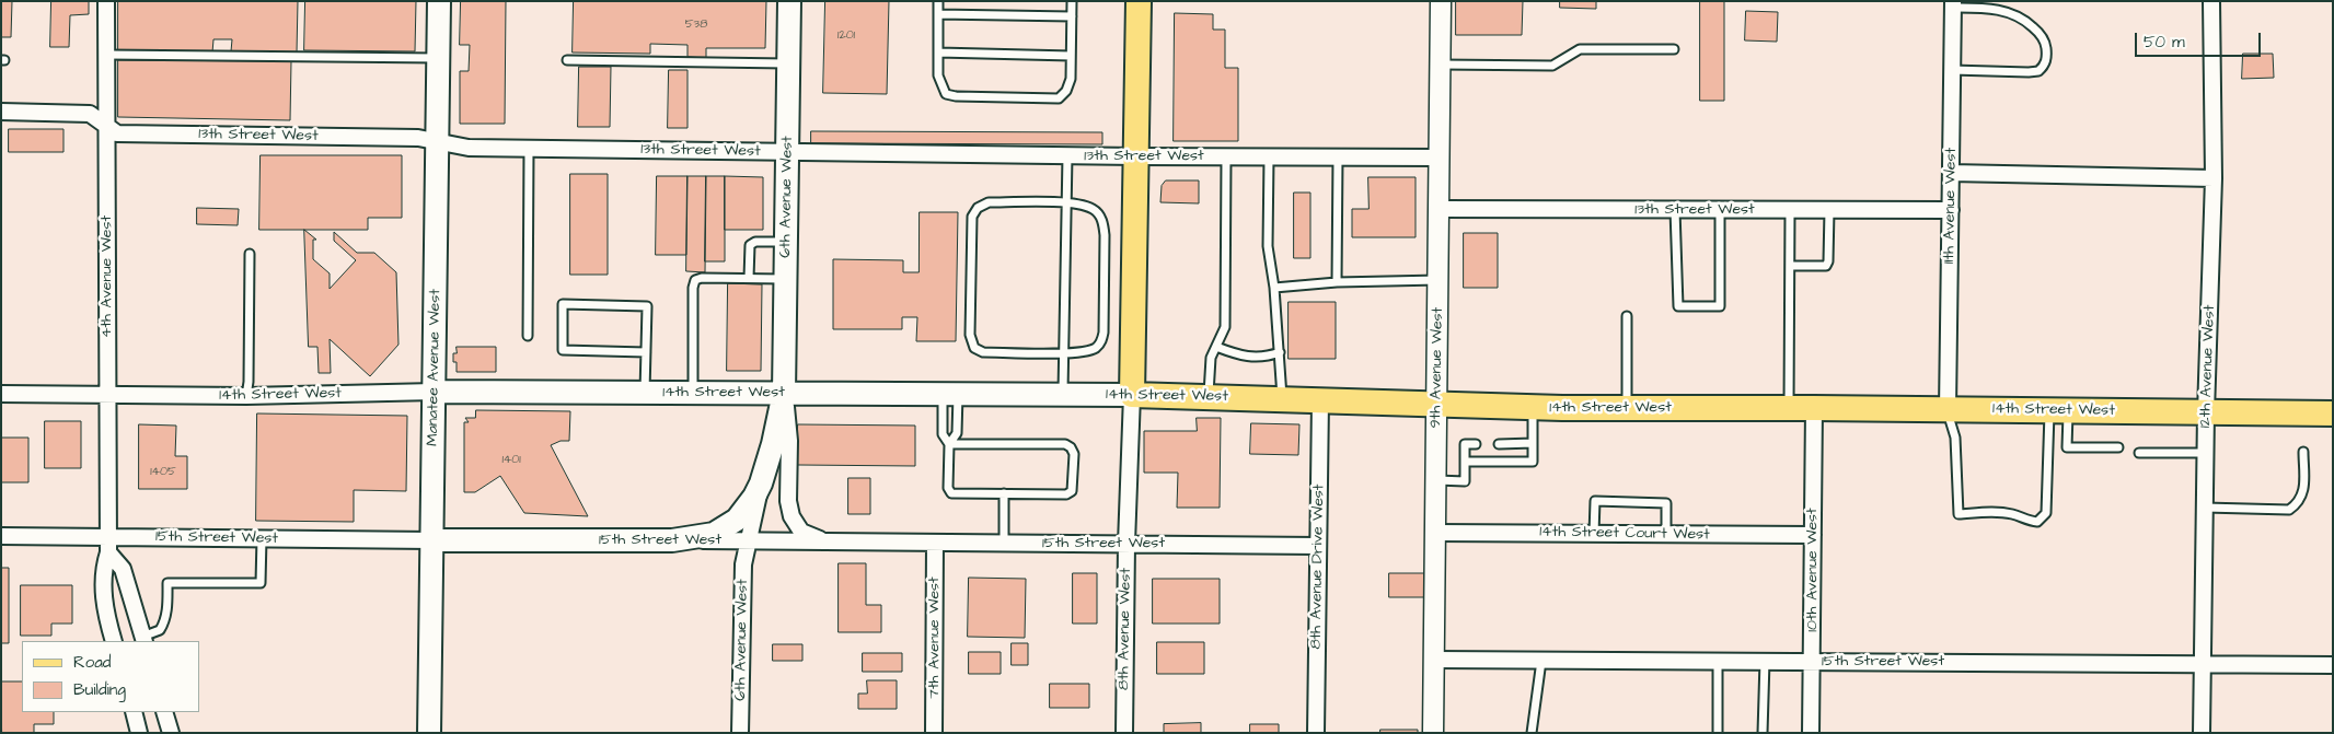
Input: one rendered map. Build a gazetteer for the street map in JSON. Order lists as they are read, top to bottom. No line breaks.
{"streets":{"main road":["6th Avenue West","Manatee Avenue West","14th Street West","15th Street West"],"street":["13th Street West","11th Avenue West","4th Avenue West","12th Avenue West","9th Avenue West","14th Street Court West","8th Avenue Drive West","10th Avenue West","8th Avenue West","7th Avenue West"]},"crossings":[["13th Street West","6th Avenue West"],["13th Street West","11th Avenue West"],["13th Street West","4th Avenue West"],["13th Street West","Manatee Avenue West"],["13th Street West","9th Avenue West"],["6th Avenue West","14th Street West"],["6th Avenue West","15th Street West"],["11th Avenue West","14th Street West"],["4th Avenue West","14th Street West"],["4th Avenue West","15th Street West"],["12th Avenue West","14th Street West"],["12th Avenue West","15th Street West"],["Manatee Avenue West","14th Street West"],["Manatee Avenue West","15th Street West"],["9th Avenue West","14th Street West"],["9th Avenue West","14th Street Court West"],["9th Avenue West","15th Street West"],["14th Street West","8th Avenue Drive West"],["14th Street West","10th Avenue West"],["14th Street West","8th Avenue West"],["14th Street Court West","10th Avenue West"],["15th Street West","8th Avenue Drive West"],["15th Street West","10th Avenue West"],["15th Street West","8th Avenue West"],["15th Street West","7th Avenue West"]],"house_numbers":["538","1201","1401","1405"],"legend":["Road","Building"],"scale_bar":"50 m"}
